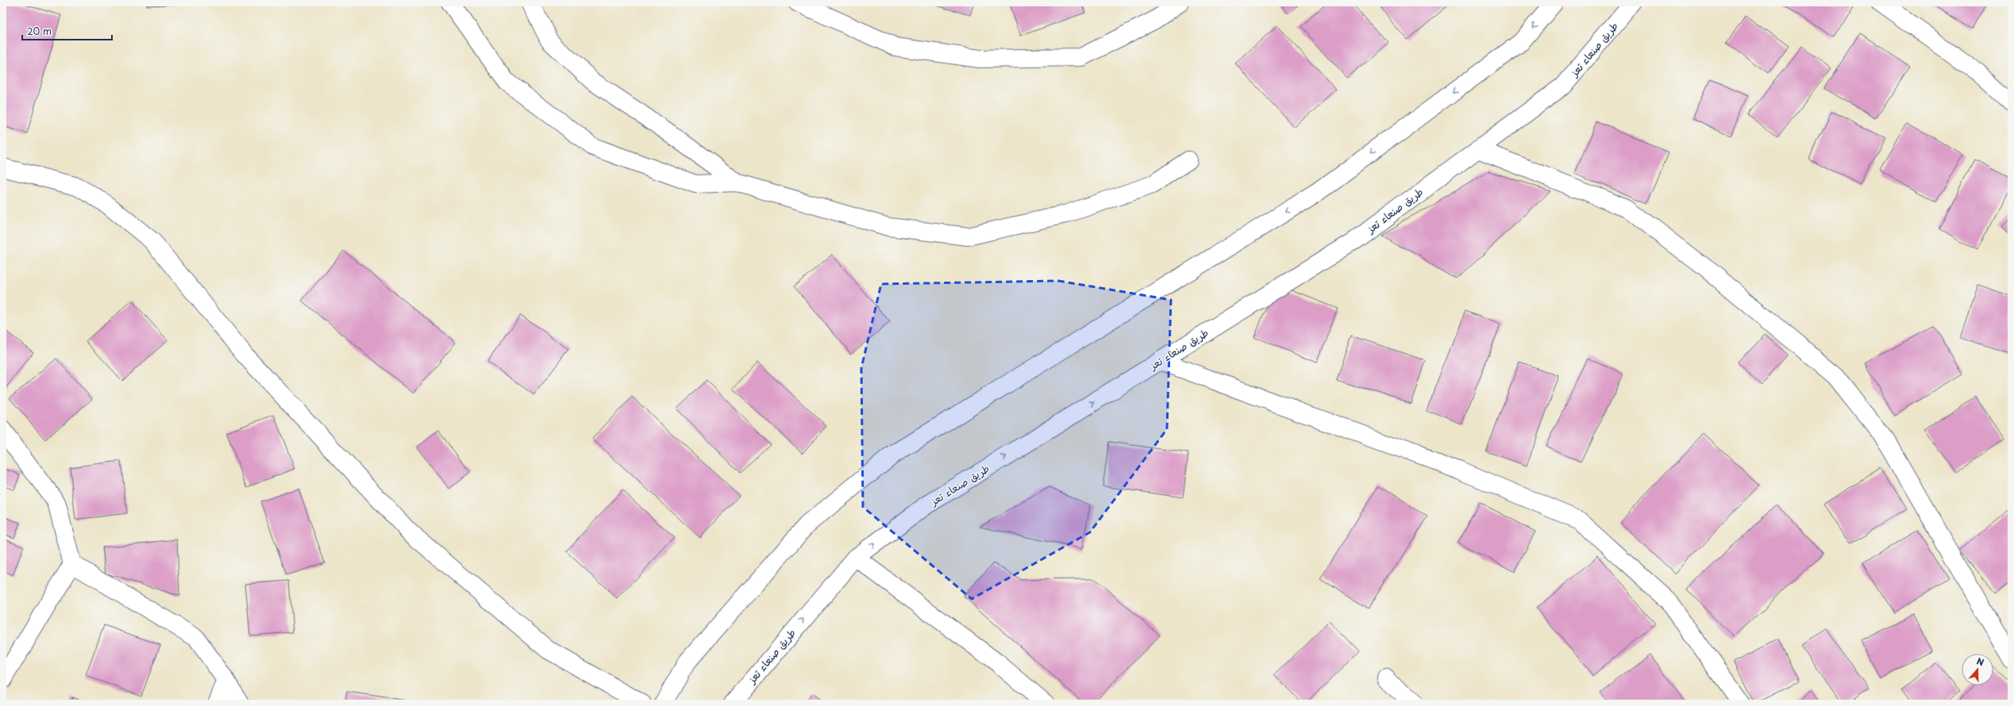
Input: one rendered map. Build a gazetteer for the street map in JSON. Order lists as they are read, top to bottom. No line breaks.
{"streets":{"main road":["طريق صنعاء تعز"]},"scale_bar":"20 m","north":"top"}
